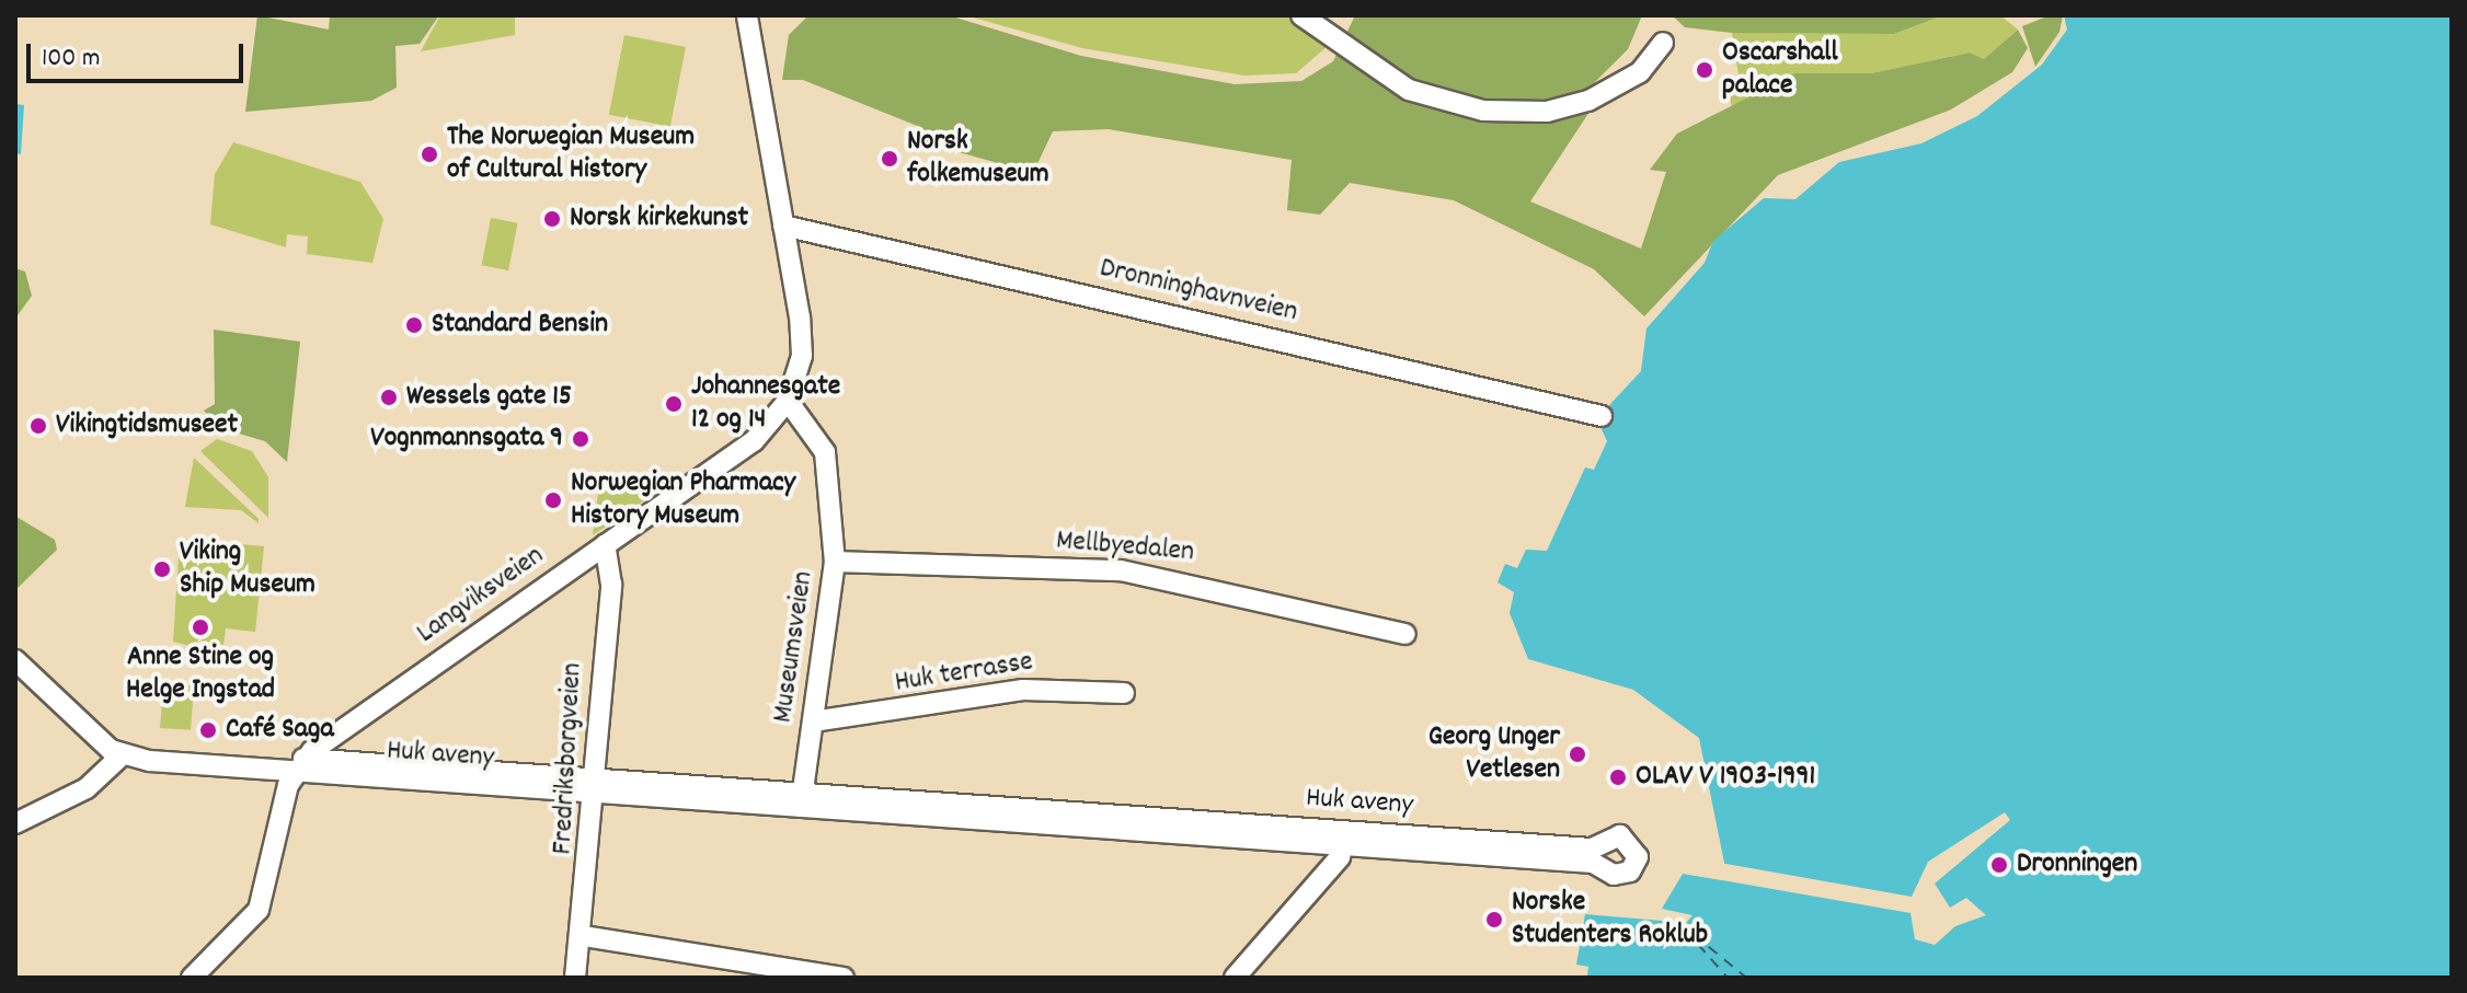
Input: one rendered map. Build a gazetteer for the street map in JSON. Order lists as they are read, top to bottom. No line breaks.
{"streets":{"street":["Dronninghavnveien","Mellbyedalen","Langviksveien","Museumsveien","Huk terrasse","Huk aveny","Fredriksborgveien"]},"crossings":[["Dronninghavnveien","Langviksveien"],["Mellbyedalen","Museumsveien"],["Langviksveien","Museumsveien"],["Langviksveien","Huk aveny"],["Langviksveien","Fredriksborgveien"],["Museumsveien","Huk terrasse"],["Museumsveien","Huk aveny"],["Huk aveny","Fredriksborgveien"]],"places":["Oscarshall palace","The Norwegian Museum of Cultural History","Norsk folkemuseum","Norsk kirkekunst","Standard Bensin","Wessels gate 15","Johannesgate 12 og 14","Vikingtidsmuseet","Vognmannsgata 9","Norwegian Pharmacy History Museum","Viking Ship Museum","Anne Stine og Helge Ingstad","Café Saga","Georg Unger Vetlesen","OLAV V 1903-1991","Dronningen","Norske Studenters Roklub"],"scale_bar":"100 m"}
